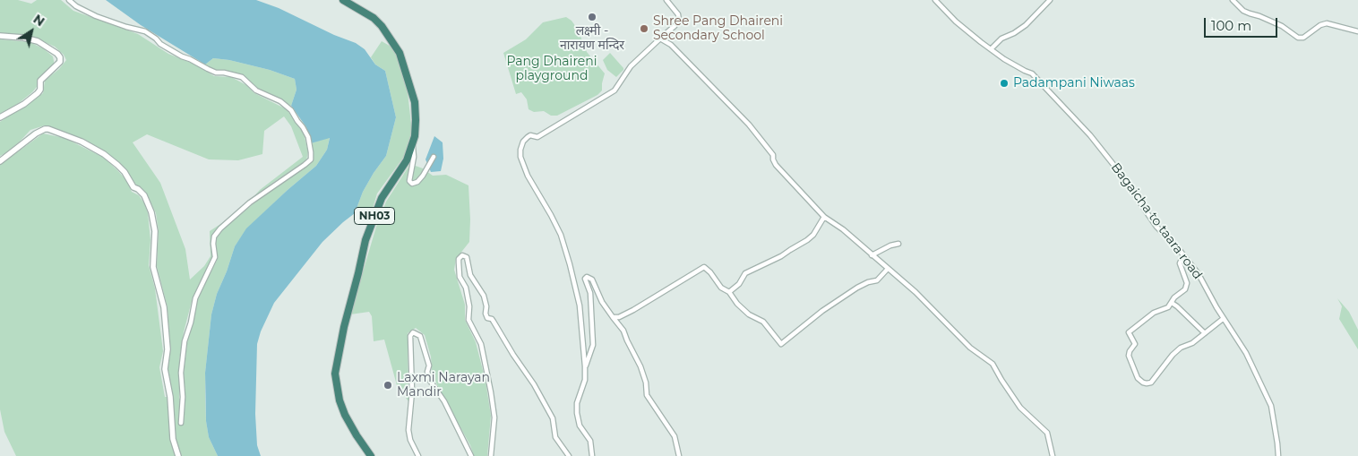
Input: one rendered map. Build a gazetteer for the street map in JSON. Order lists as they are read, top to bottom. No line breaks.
{"streets":{"highway":["NH03"],"street":["Bagaicha to taara road"]},"parks":["Pang Dhaireni playground"],"places":["लक्ष्मी - नारायण मन्दिर","Shree Pang Dhaireni Secondary School","Padampani Niwaas","Laxmi Narayan Mandir"],"scale_bar":"100 m","north":"top right"}
